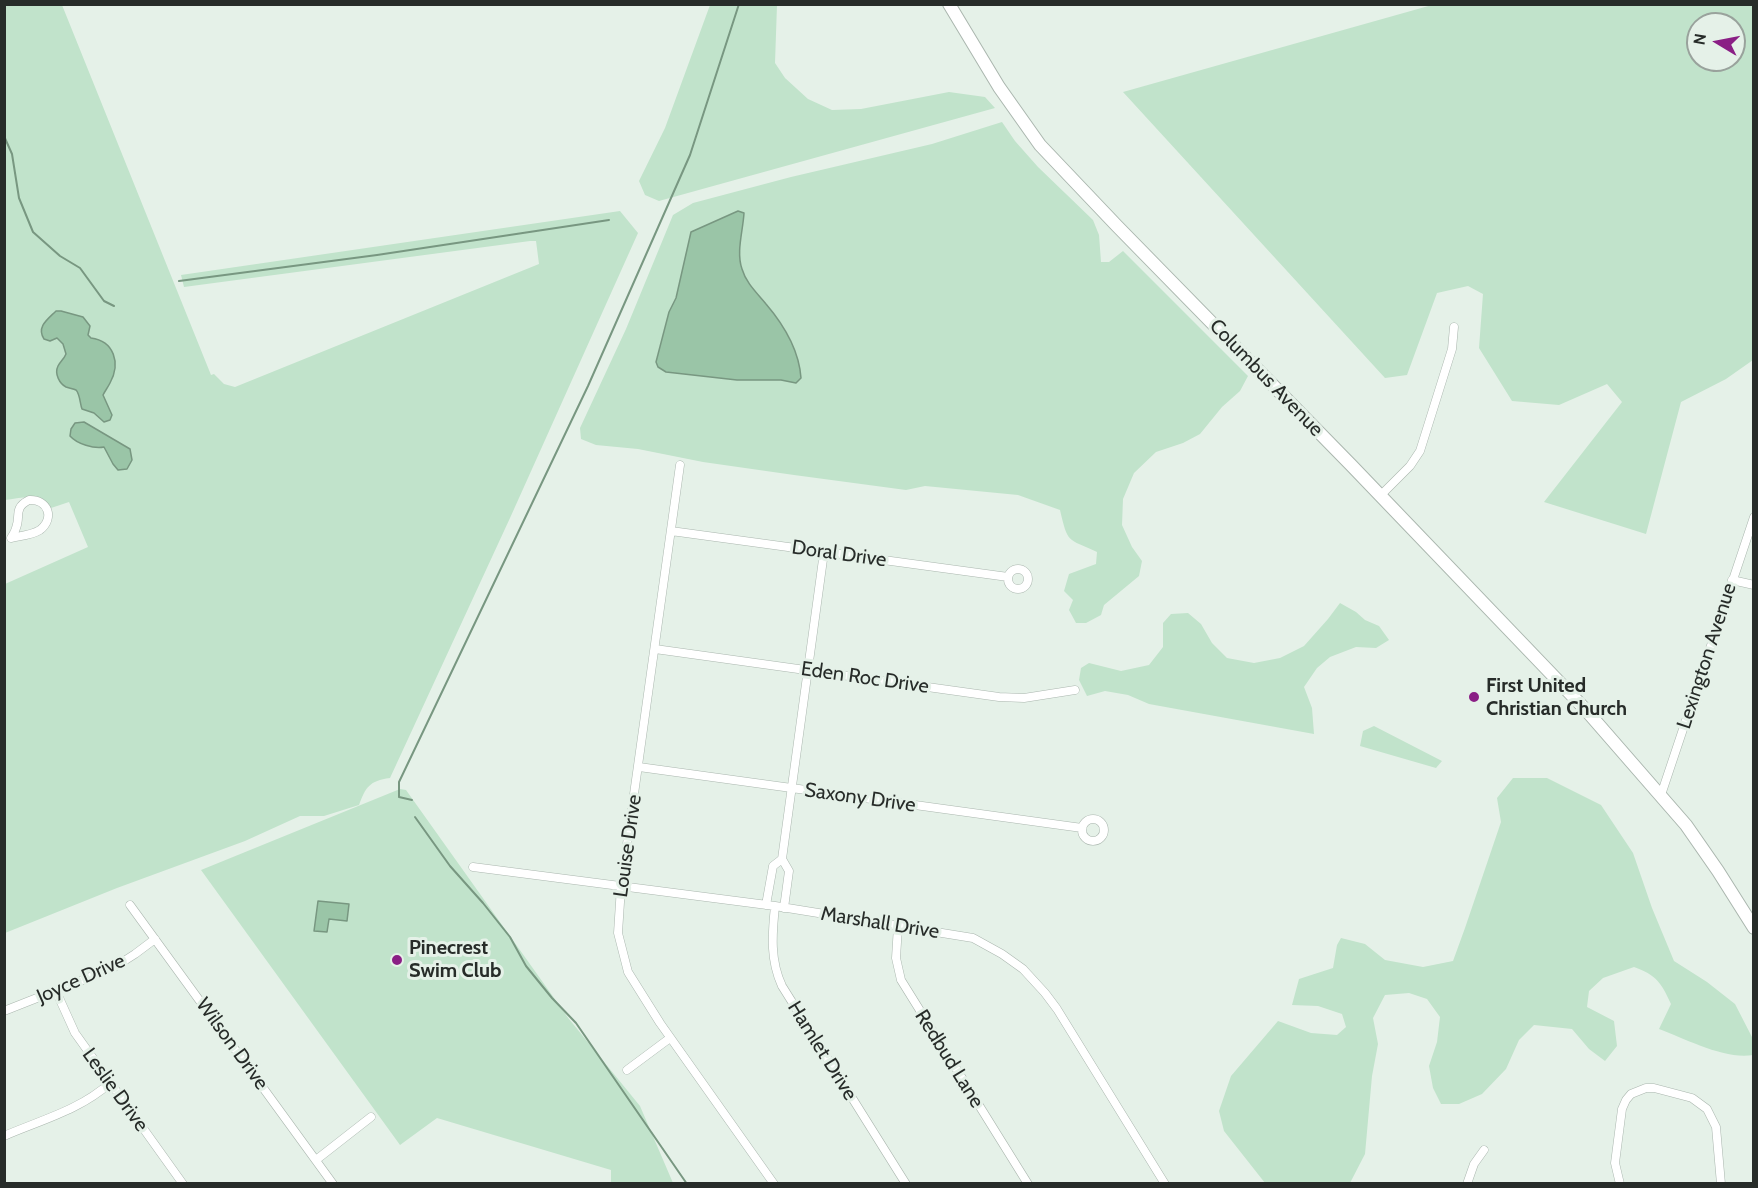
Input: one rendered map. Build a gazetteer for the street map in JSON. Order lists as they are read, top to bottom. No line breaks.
{"streets":{"main road":["Columbus Avenue"],"street":["Doral Drive","Lexington Avenue","Eden Roc Drive","Saxony Drive","Louise Drive","Marshall Drive","Joyce Drive","Wilson Drive","Hamlet Drive","Redbud Lane","Leslie Drive"]},"crossings":[["Columbus Avenue","Lexington Avenue"],["Doral Drive","Louise Drive"],["Doral Drive","Hamlet Drive"],["Eden Roc Drive","Louise Drive"],["Eden Roc Drive","Hamlet Drive"],["Saxony Drive","Louise Drive"],["Saxony Drive","Hamlet Drive"],["Louise Drive","Marshall Drive"],["Marshall Drive","Hamlet Drive"],["Marshall Drive","Redbud Lane"],["Joyce Drive","Wilson Drive"],["Joyce Drive","Leslie Drive"]],"places":["First United Christian Church","Pinecrest Swim Club"],"north":"left"}
